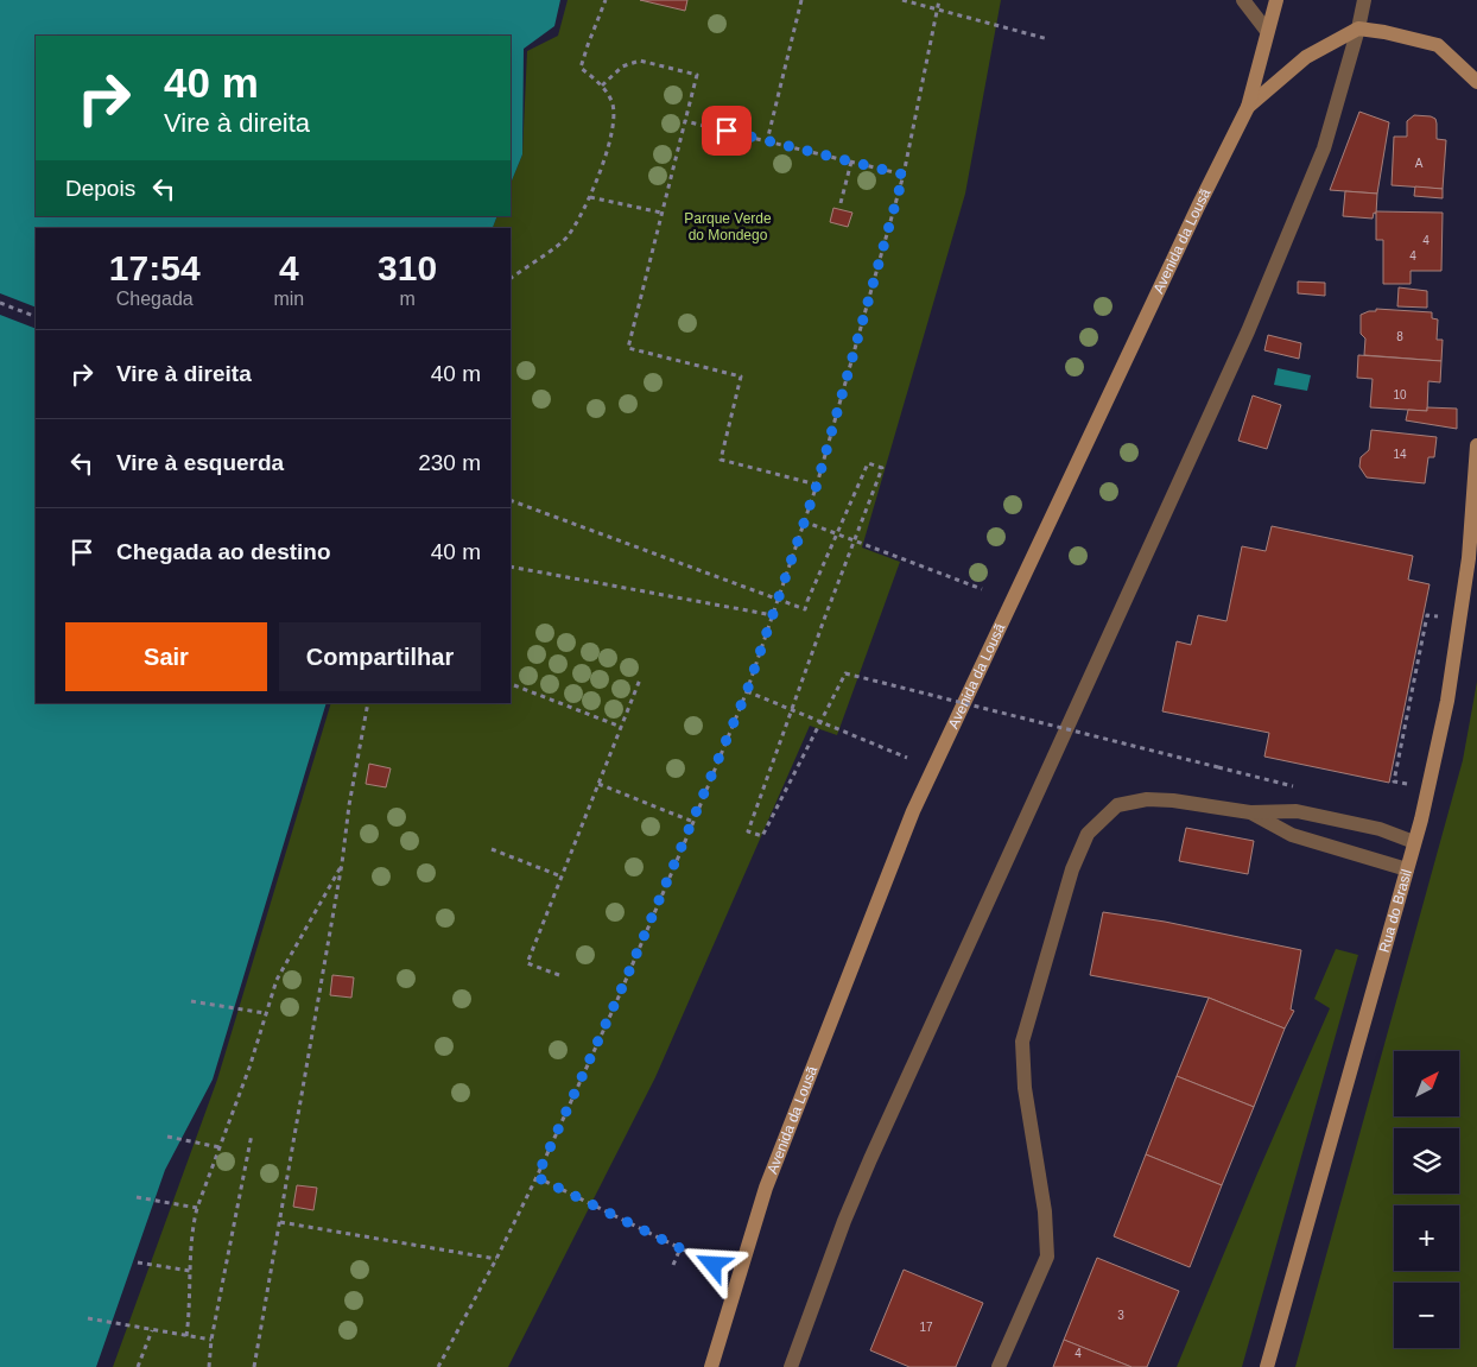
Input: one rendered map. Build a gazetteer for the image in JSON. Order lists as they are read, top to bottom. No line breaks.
{"streets":{"main road":["Avenida da Lousã","Rua do Brasil"]},"parks":["Parque Verde do Mondego"],"house_numbers":["A","4","4","8","10","14","3","17","4"],"north":"top right","page":{"turn":["40 m","Vire à direita"],"then":"Depois","eta":["17:54","Chegada","4","min","310","m"],"list":[{"name":"Vire à direita","value":"40 m"},{"name":"Vire à esquerda","value":"230 m"},{"name":"Chegada ao destino","value":"40 m"}],"buttons":["Sair","Compartilhar"],"map_buttons":["+","−"]}}
